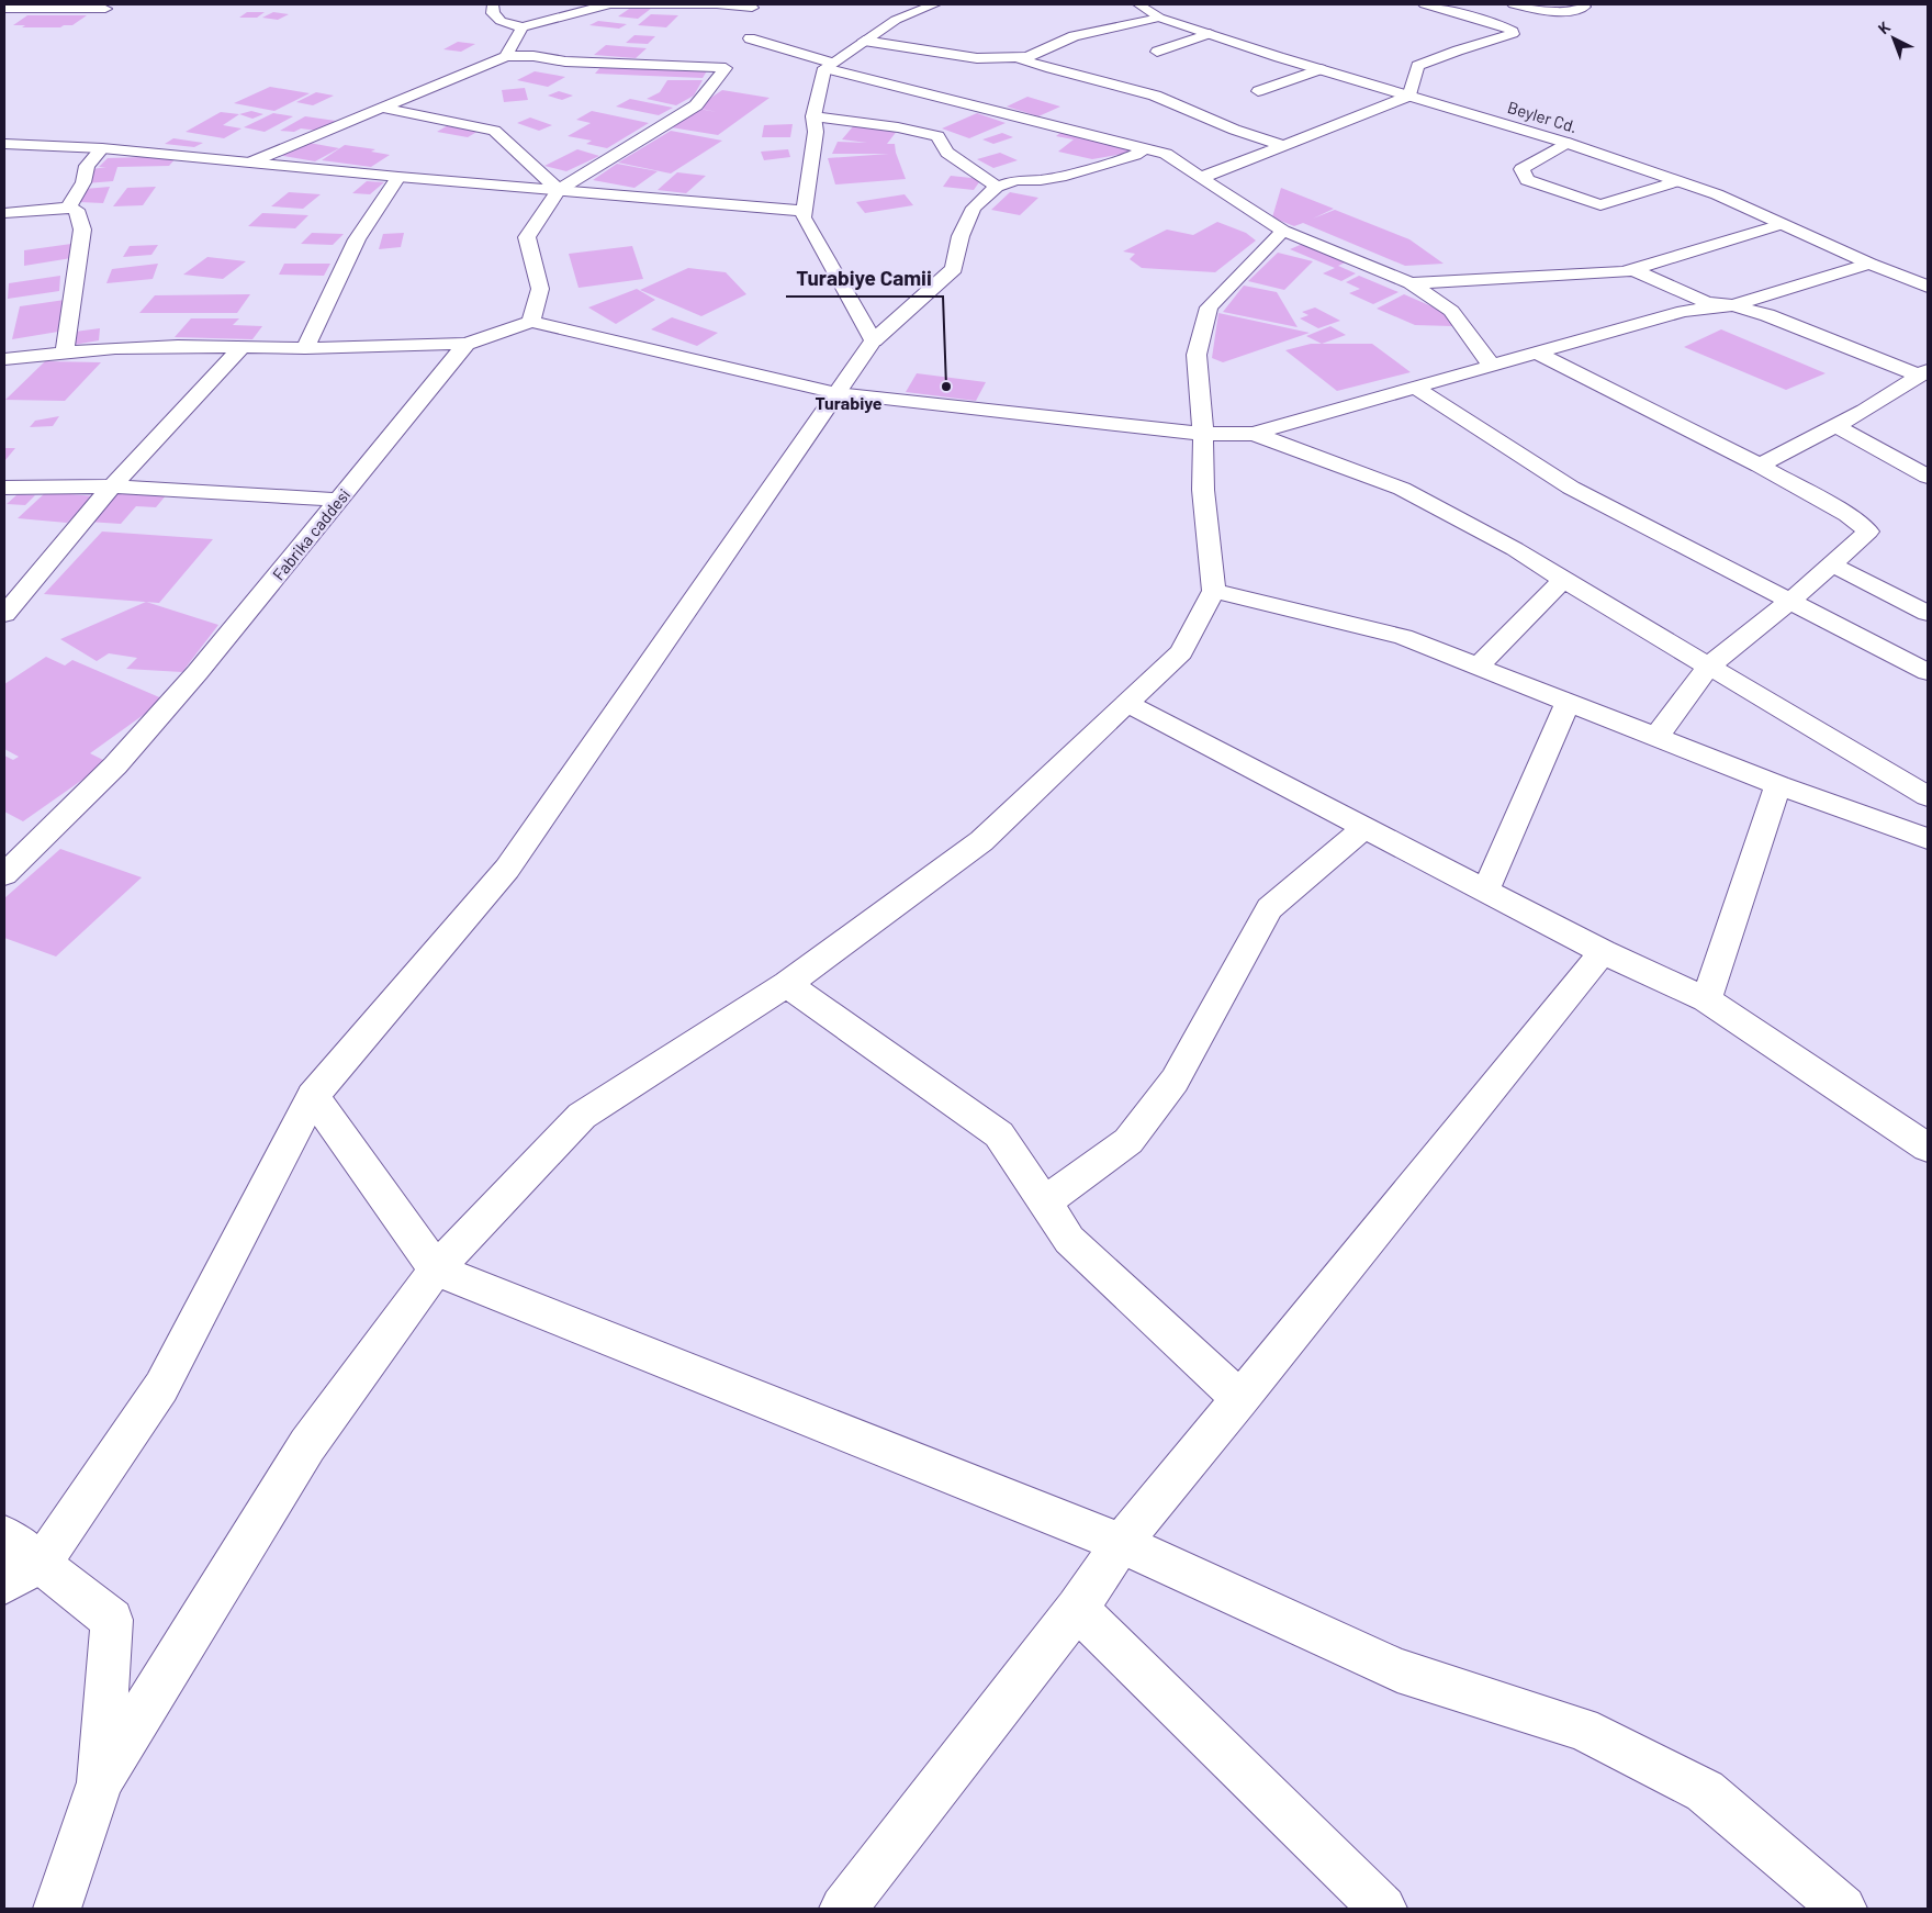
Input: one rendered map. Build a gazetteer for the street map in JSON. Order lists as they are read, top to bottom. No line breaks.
{"streets":{"street":["Beyler Cd.","Fabrika caddesi"]},"districts":["Turabiye"],"places":["Turabiye Camii"],"north":"top left"}
